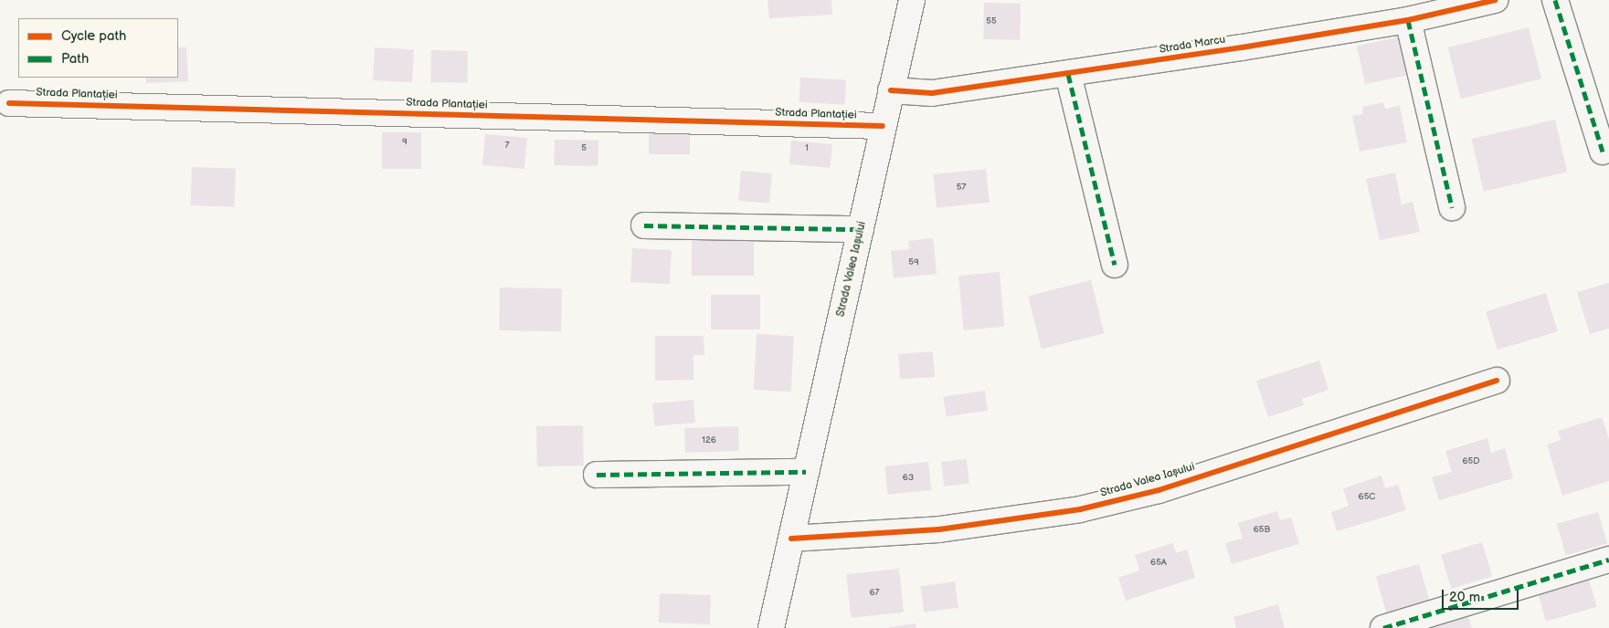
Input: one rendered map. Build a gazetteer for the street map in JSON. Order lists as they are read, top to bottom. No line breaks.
{"streets":{"street":["Strada Marcu","Strada Plantației","Strada Valea Iașului"]},"crossings":[["Strada Marcu","Strada Valea Iașului"],["Strada Plantației","Strada Valea Iașului"]],"house_numbers":["55","9","7","5","1","57","59","126","65D","63","65C","65B","65A","67"],"legend":["Cycle path","Path"],"scale_bar":"20 m"}
